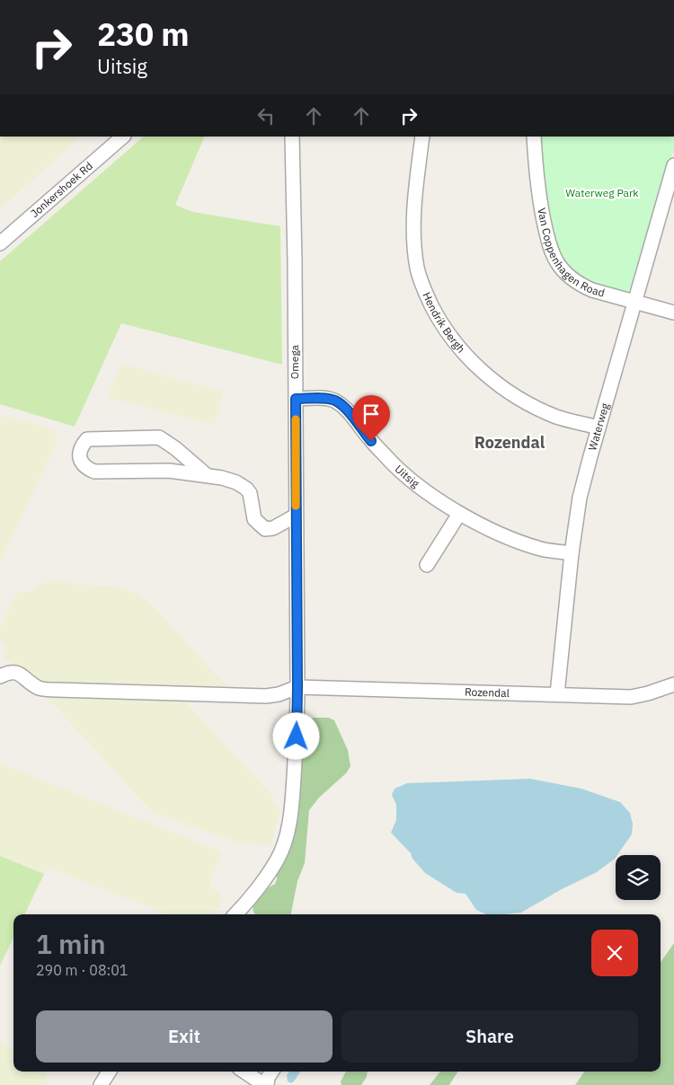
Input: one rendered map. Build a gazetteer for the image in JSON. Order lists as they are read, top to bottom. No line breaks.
{"streets":{"street":["Jonkershoek Rd","Van Coppenhagen Road","Hendrik Bergh","Omega","Waterweg","Uitsig","Rozendal"]},"crossings":[["Van Coppenhagen Road","Waterweg"],["Hendrik Bergh","Waterweg"],["Omega","Uitsig"],["Omega","Rozendal"],["Waterweg","Uitsig"],["Waterweg","Rozendal"]],"districts":["Rozendal"],"parks":["Waterweg Park"],"page":{"turn":["230 m","Uitsig"],"heading":["1 min","290 m · 08:01"],"buttons":["Exit","Share"]}}
